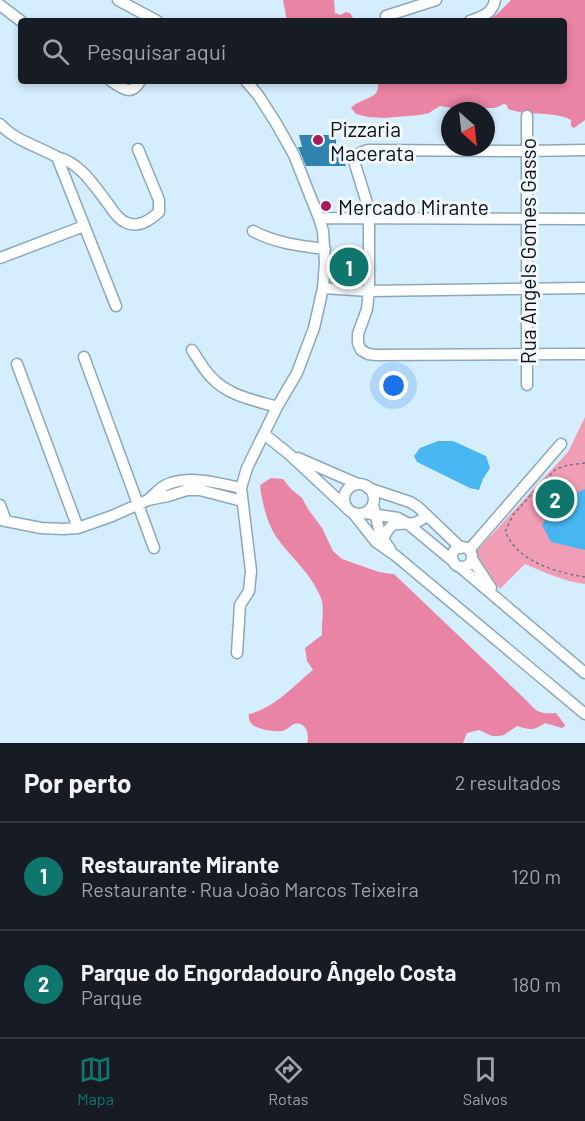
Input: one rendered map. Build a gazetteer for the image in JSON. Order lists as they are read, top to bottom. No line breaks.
{"streets":{"street":["Rua Angels Gomes Gasso"]},"places":["Pizzaria Macerata","Mercado Mirante"],"north":"bottom right","page":{"search":"Pesquisar aqui","pins":["1","2"],"heading":["Por perto","2 resultados"],"list":[{"mark":"1","name":"Restaurante Mirante","note":"Restaurante · Rua João Marcos Teixeira","value":"120 m"},{"mark":"2","name":"Parque do Engordadouro Ângelo Costa","note":"Parque","value":"180 m"}],"nav":["Mapa","Rotas","Salvos"]}}
